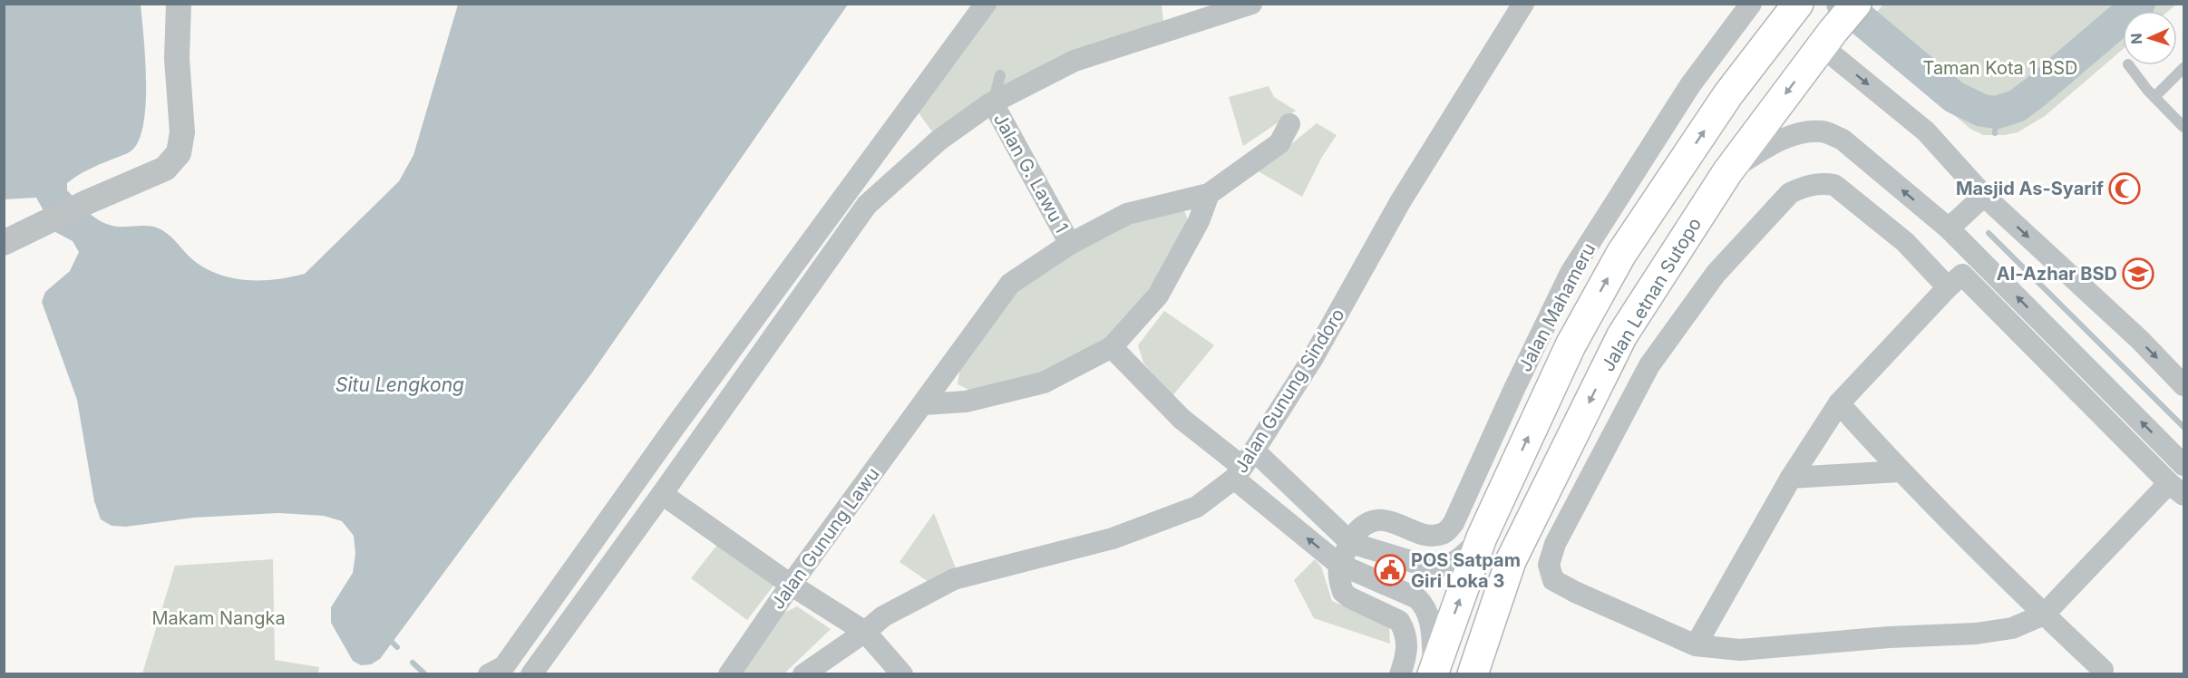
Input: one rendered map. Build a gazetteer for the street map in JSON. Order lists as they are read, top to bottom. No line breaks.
{"streets":{"main road":["Jalan Letnan Sutopo"],"street":["Jalan G. Lawu 1","Jalan Mahameru","Jalan Gunung Sindoro","Jalan Gunung Lawu"]},"crossings":[["Jalan G. Lawu 1","Jalan Gunung Lawu"]],"water":["Situ Lengkong"],"parks":["Taman Kota 1 BSD","Makam Nangka"],"places":{"mosque":["Masjid As-Syarif"],"school or university":["Al-Azhar BSD"],"public building":["POS Satpam Giri Loka 3"]},"north":"left"}
